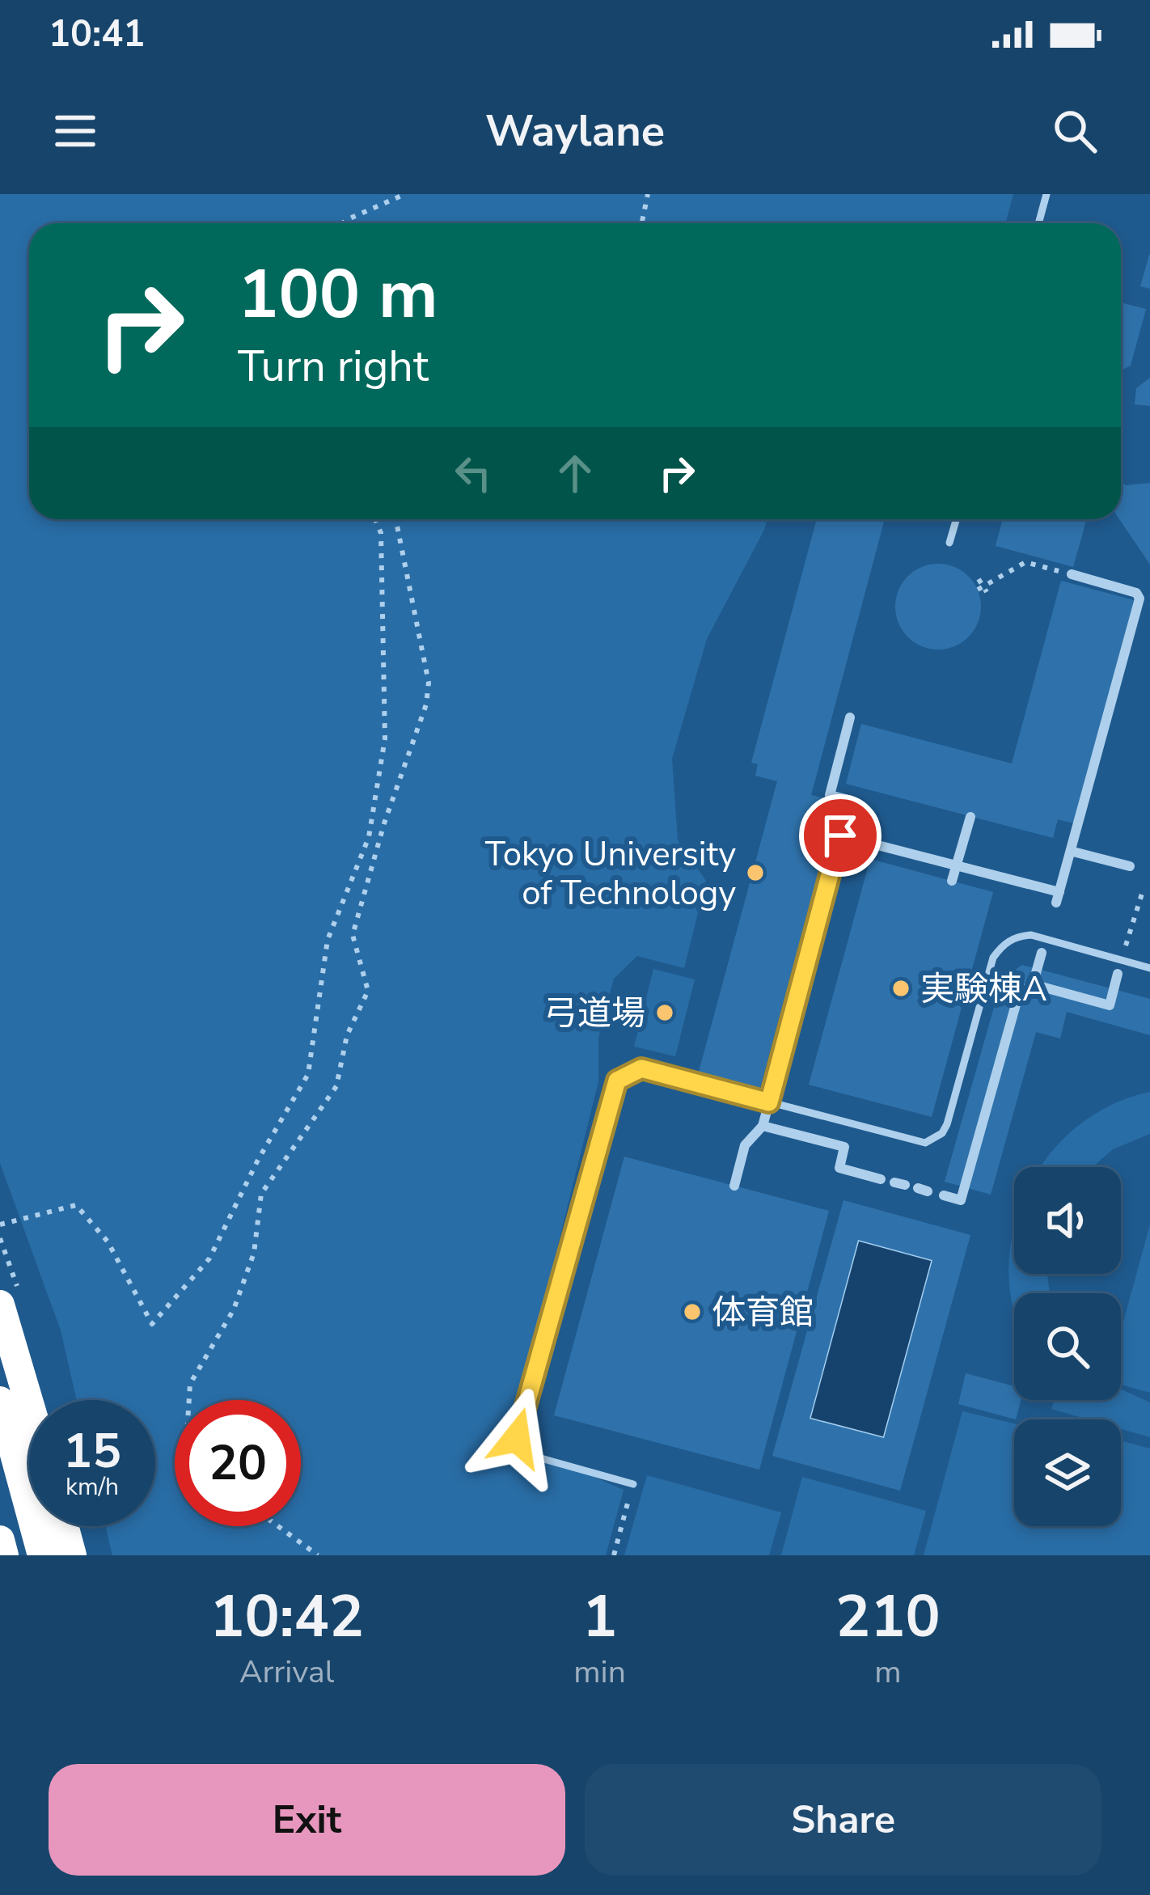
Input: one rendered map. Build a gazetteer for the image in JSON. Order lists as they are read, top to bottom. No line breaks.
{"places":["Tokyo University of Technology","実験棟A","弓道場","体育館"],"page":{"status":"10:41","header":"Waylane","turn":["100 m","Turn right"],"speed":"15 km/h","limit":"20","eta":["10:42","Arrival","1","min","210","m"],"buttons":["Exit","Share"]}}
